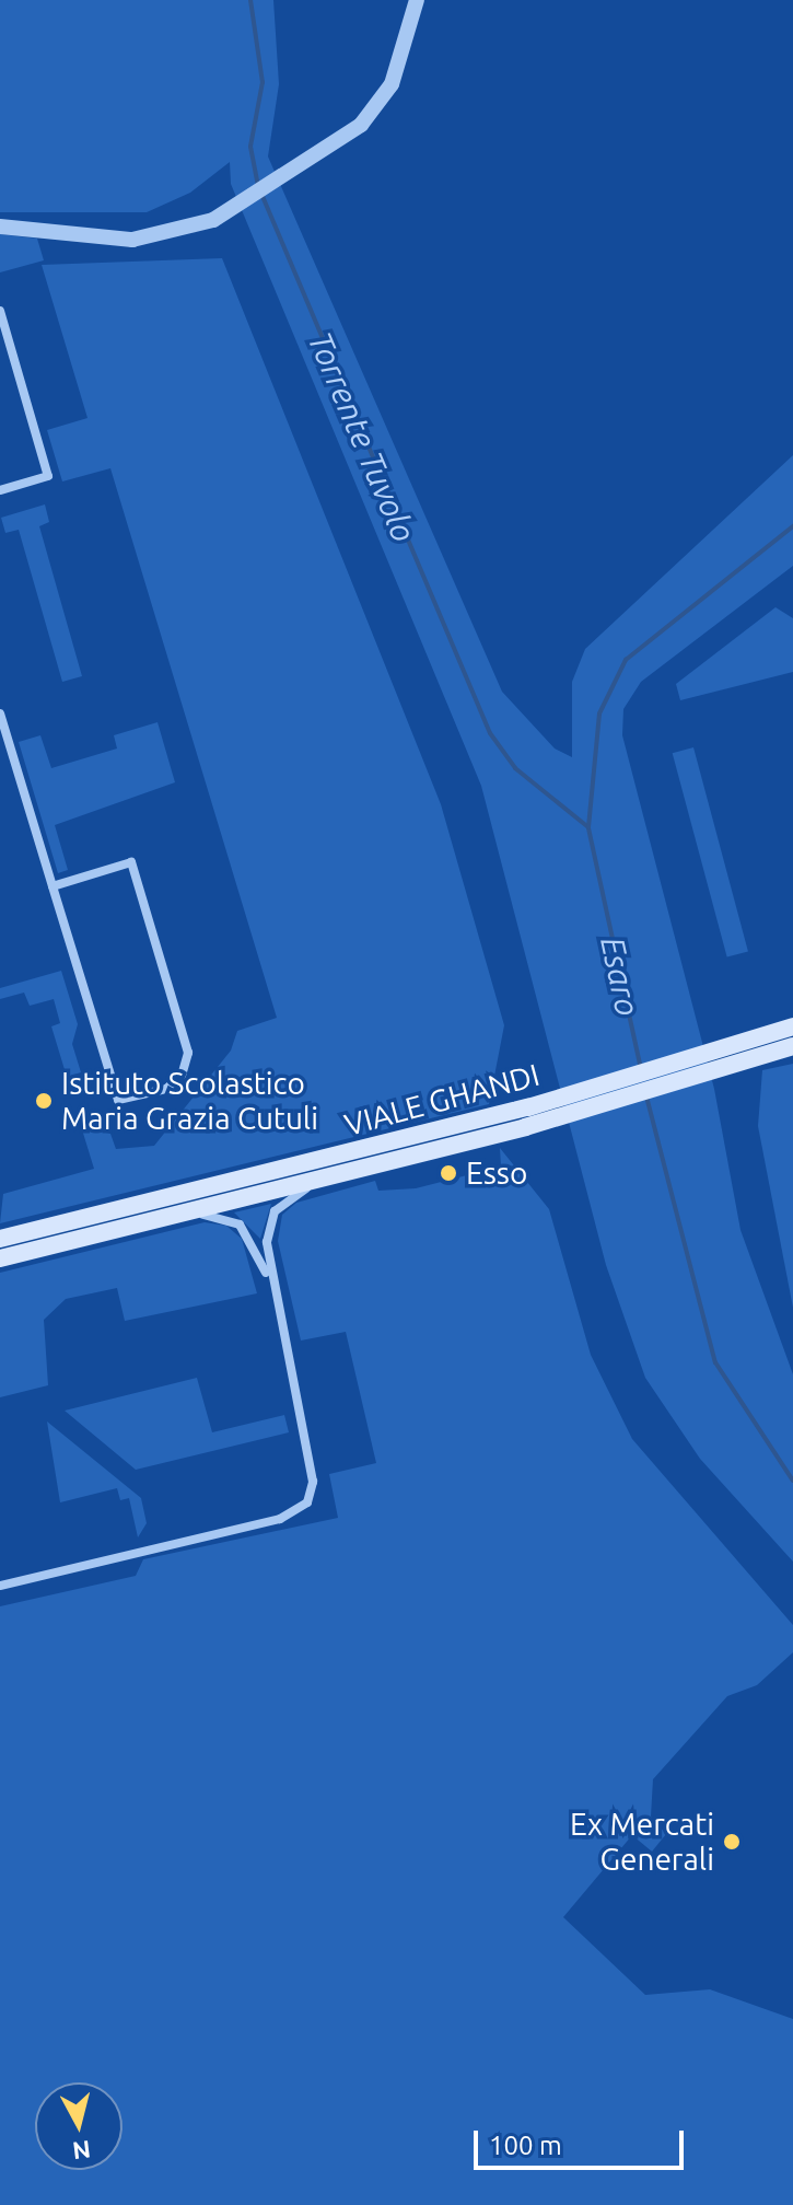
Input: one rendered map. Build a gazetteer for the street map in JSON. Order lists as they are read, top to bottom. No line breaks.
{"streets":{"main road":["VIALE GHANDI"]},"water":["Torrente Tuvolo","Esaro"],"places":["Istituto Scolastico Maria Grazia Cutuli","Esso","Ex Mercati Generali"],"scale_bar":"100 m","north":"bottom"}
